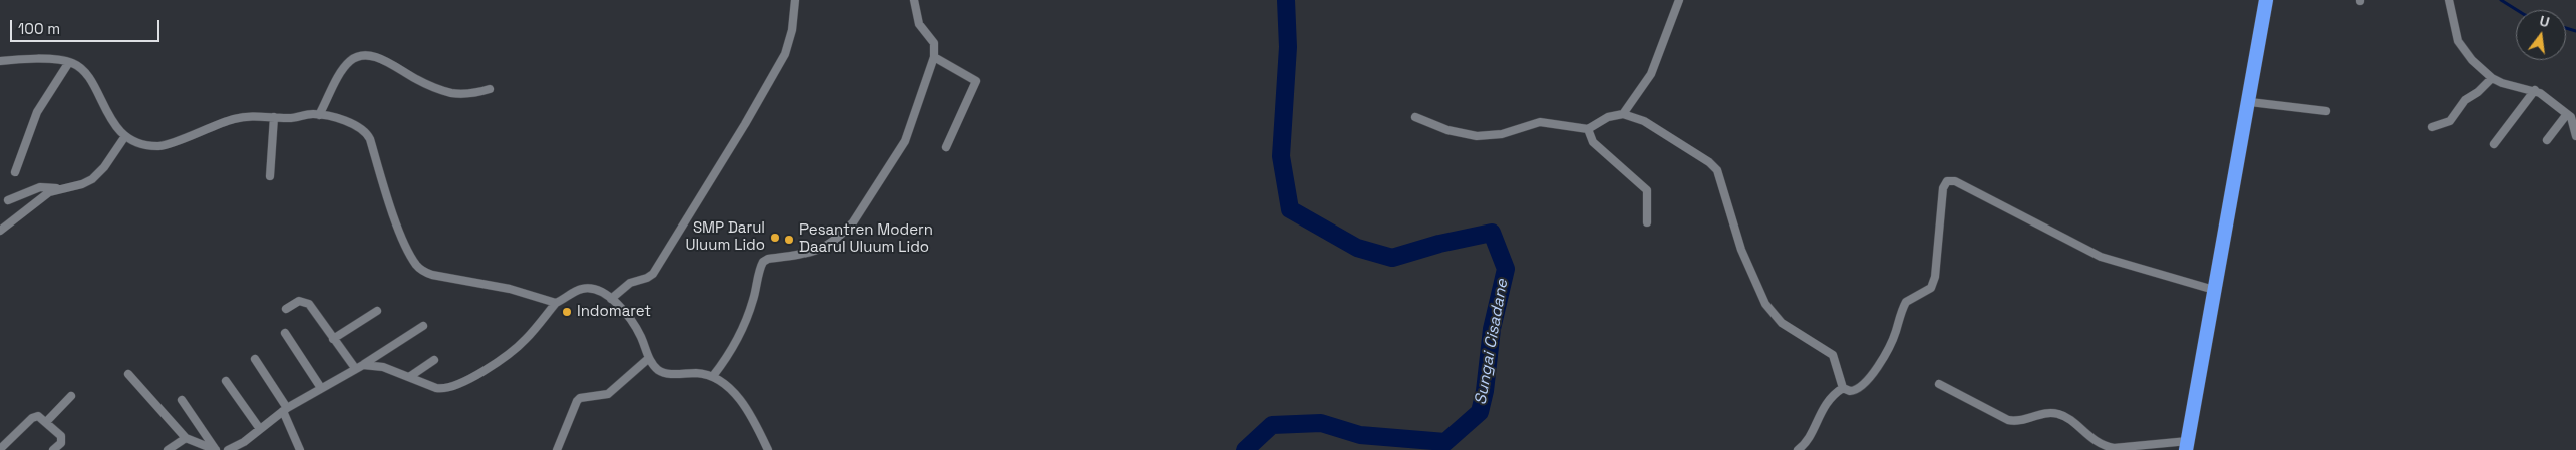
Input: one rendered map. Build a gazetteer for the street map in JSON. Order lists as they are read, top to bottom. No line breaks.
{"water":["Sungai Cisadane"],"places":["SMP Darul Uluum Lido","Pesantren Modern Daarul Uluum Lido","Indomaret"],"scale_bar":"100 m","north":"top"}
